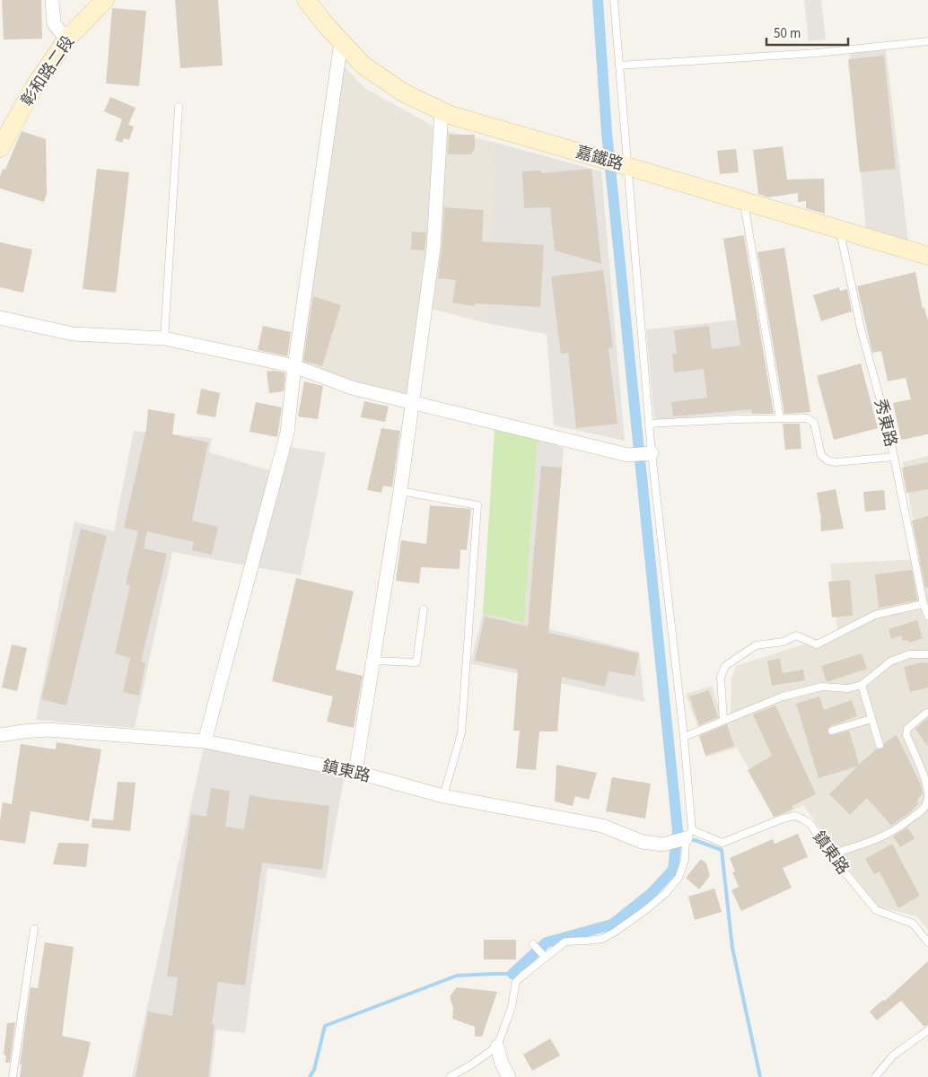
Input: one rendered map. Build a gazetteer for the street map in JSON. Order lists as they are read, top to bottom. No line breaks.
{"streets":{"street":["彰和路二段","嘉鐵路","鎮東路"],"lane":["秀東路"]},"crossings":[["嘉鐵路","秀東路"]],"scale_bar":"50 m"}
